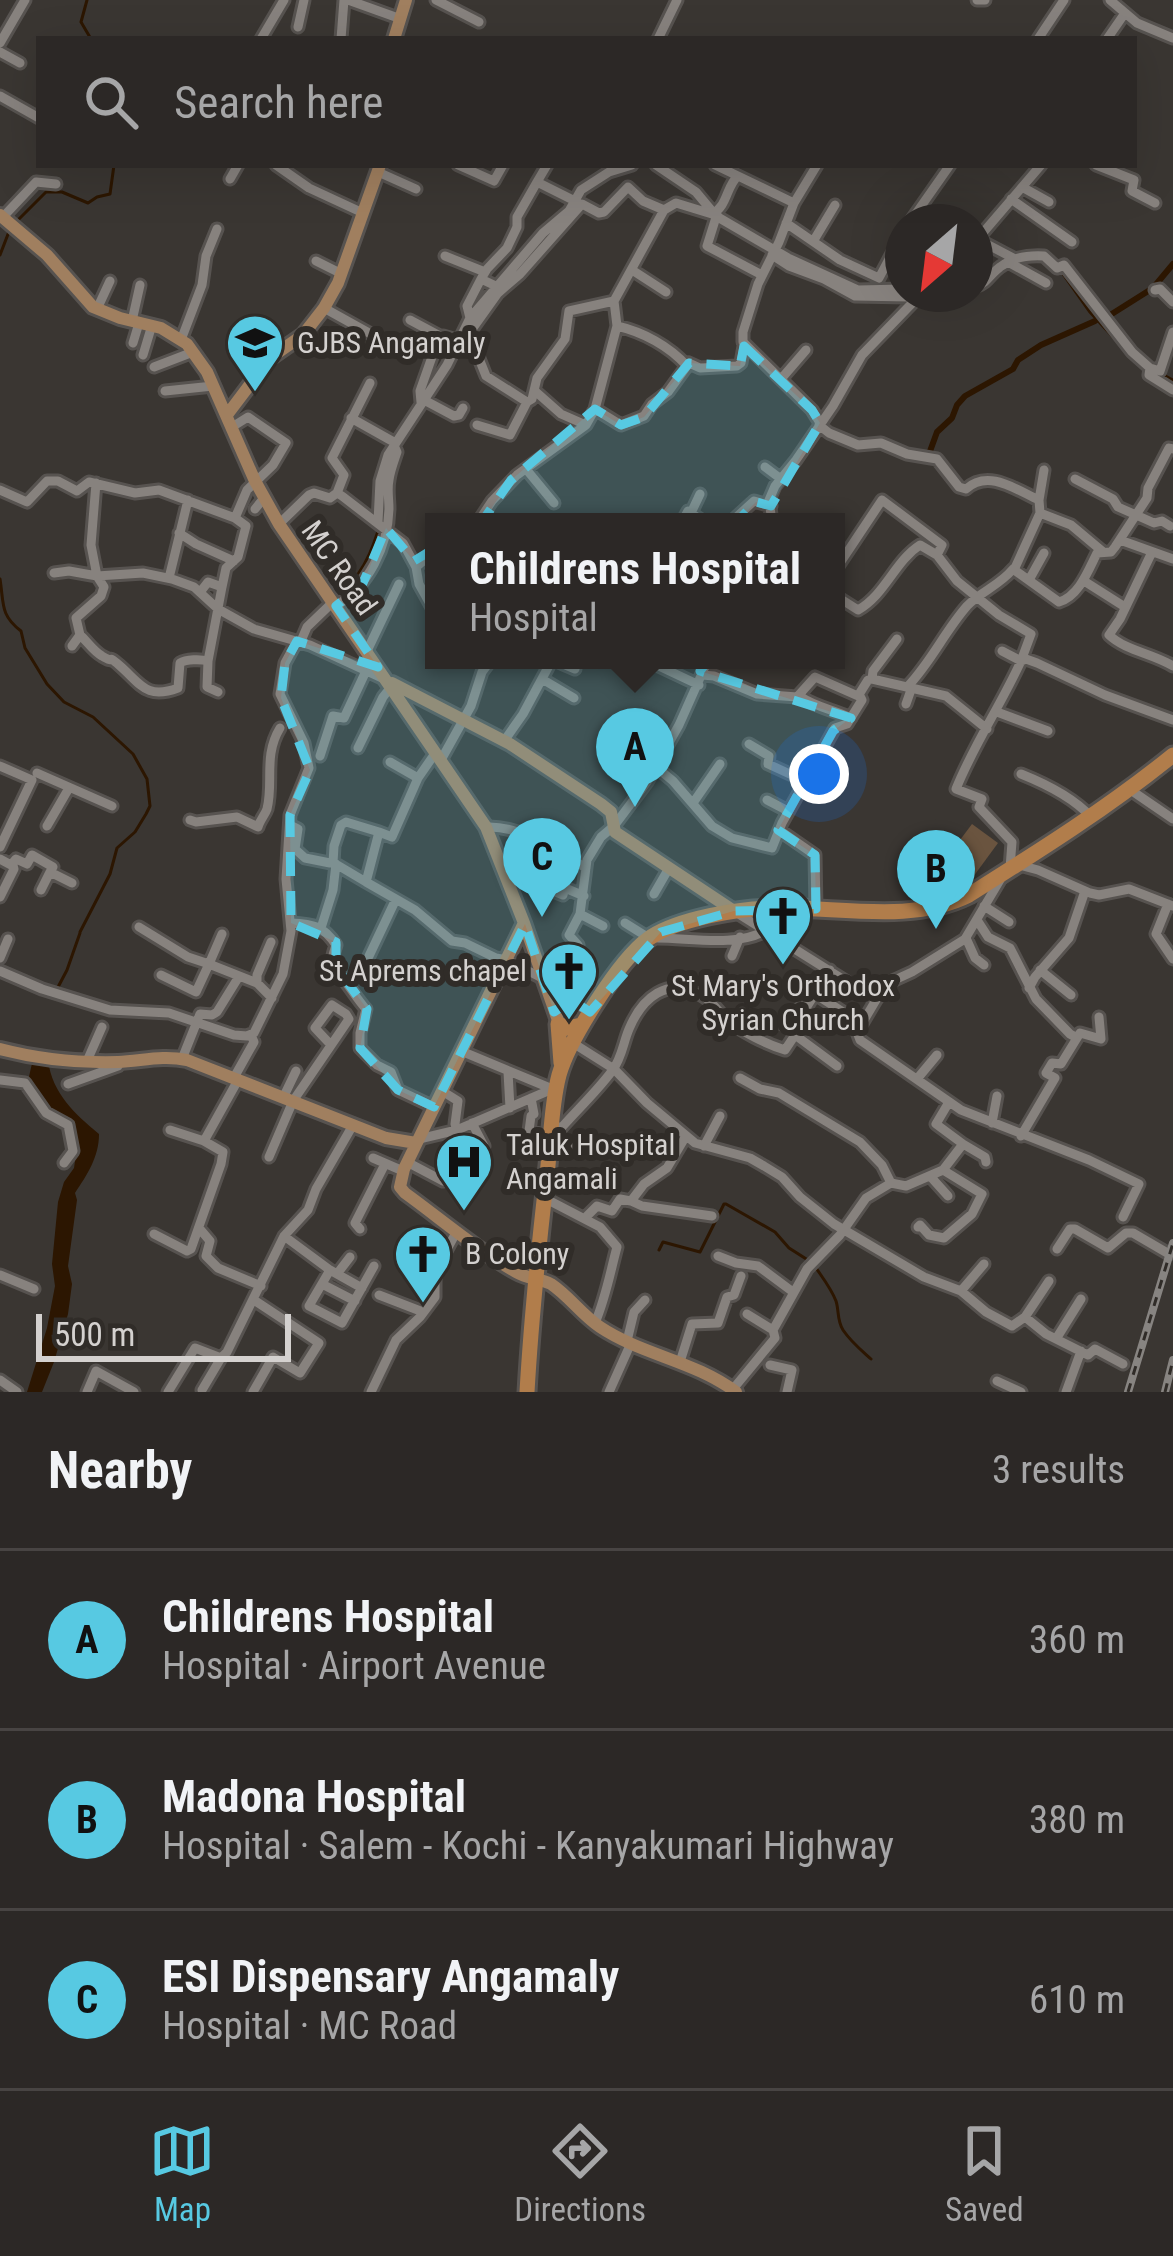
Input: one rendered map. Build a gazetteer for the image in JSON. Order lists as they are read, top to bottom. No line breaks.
{"streets":{"main road":["MC Road"]},"places":{"school or university":["GJBS Angamaly"],"church":["St Mary's Orthodox Syrian Church","St Aprems chapel","B Colony"],"hospital":["Taluk Hospital Angamali"]},"scale_bar":"500 m","north":"bottom left","page":{"search":"Search here","popup":["Childrens Hospital","Hospital"],"pins":["A","C","B"],"scale":"500 m","heading":["Nearby","3 results"],"list":[{"mark":"A","name":"Childrens Hospital","note":"Hospital · Airport Avenue","value":"360 m"},{"mark":"B","name":"Madona Hospital","note":"Hospital · Salem - Kochi - Kanyakumari Highway","value":"380 m"},{"mark":"C","name":"ESI Dispensary Angamaly","note":"Hospital · MC Road","value":"610 m"}],"nav":["Map","Directions","Saved"]}}
